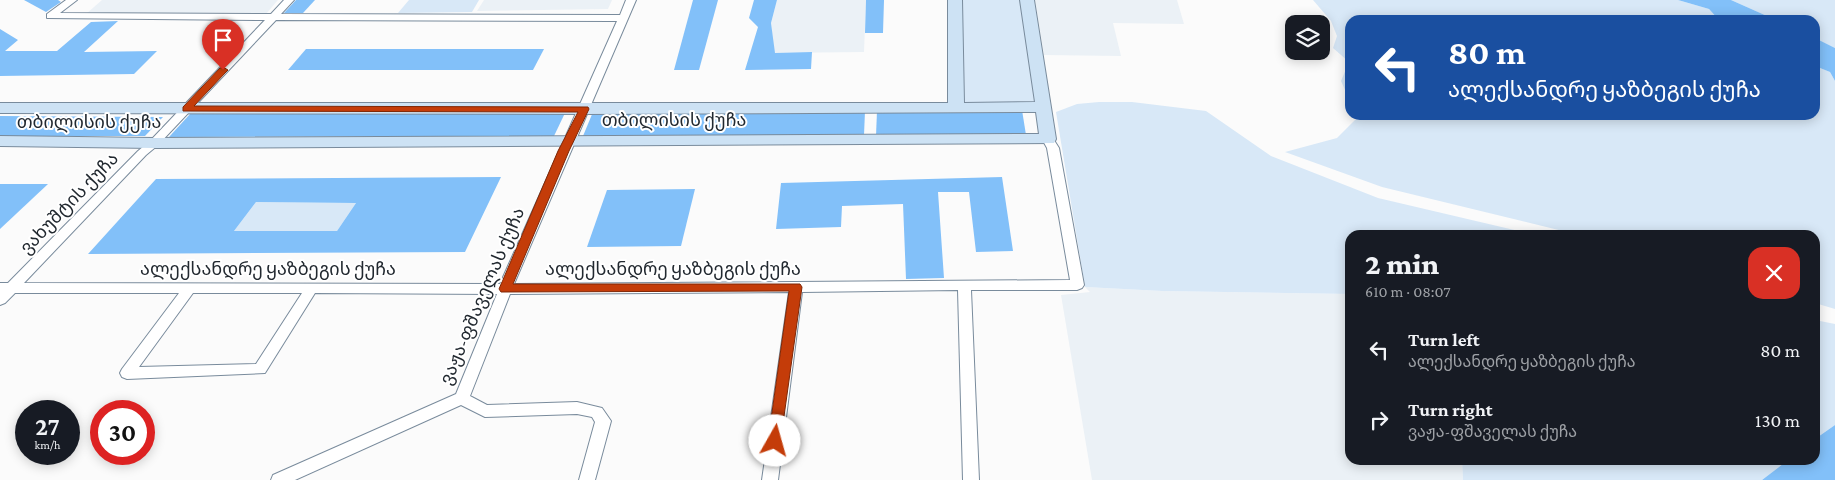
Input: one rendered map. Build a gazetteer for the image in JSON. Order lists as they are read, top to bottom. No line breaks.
{"streets":{"main road":["თბილისის ქუჩა"],"street":["ვახუშტის ქუჩა","ალექსანდრე ყაზბეგის ქუჩა","ვაჟა-ფშაველას ქუჩა"]},"crossings":[["თბილისის ქუჩა","ვახუშტის ქუჩა"],["თბილისის ქუჩა","ალექსანდრე ყაზბეგის ქუჩა"],["თბილისის ქუჩა","ვაჟა-ფშაველას ქუჩა"],["ვახუშტის ქუჩა","ალექსანდრე ყაზბეგის ქუჩა"],["ალექსანდრე ყაზბეგის ქუჩა","ვაჟა-ფშაველას ქუჩა"]],"page":{"turn":["80 m","ალექსანდრე ყაზბეგის ქუჩა"],"heading":["2 min","610 m · 08:07"],"list":[{"name":"Turn left","note":"ალექსანდრე ყაზბეგის ქუჩა","value":"80 m"},{"name":"Turn right","note":"ვაჟა-ფშაველას ქუჩა","value":"130 m"}],"speed":"27 km/h","limit":"30"}}
